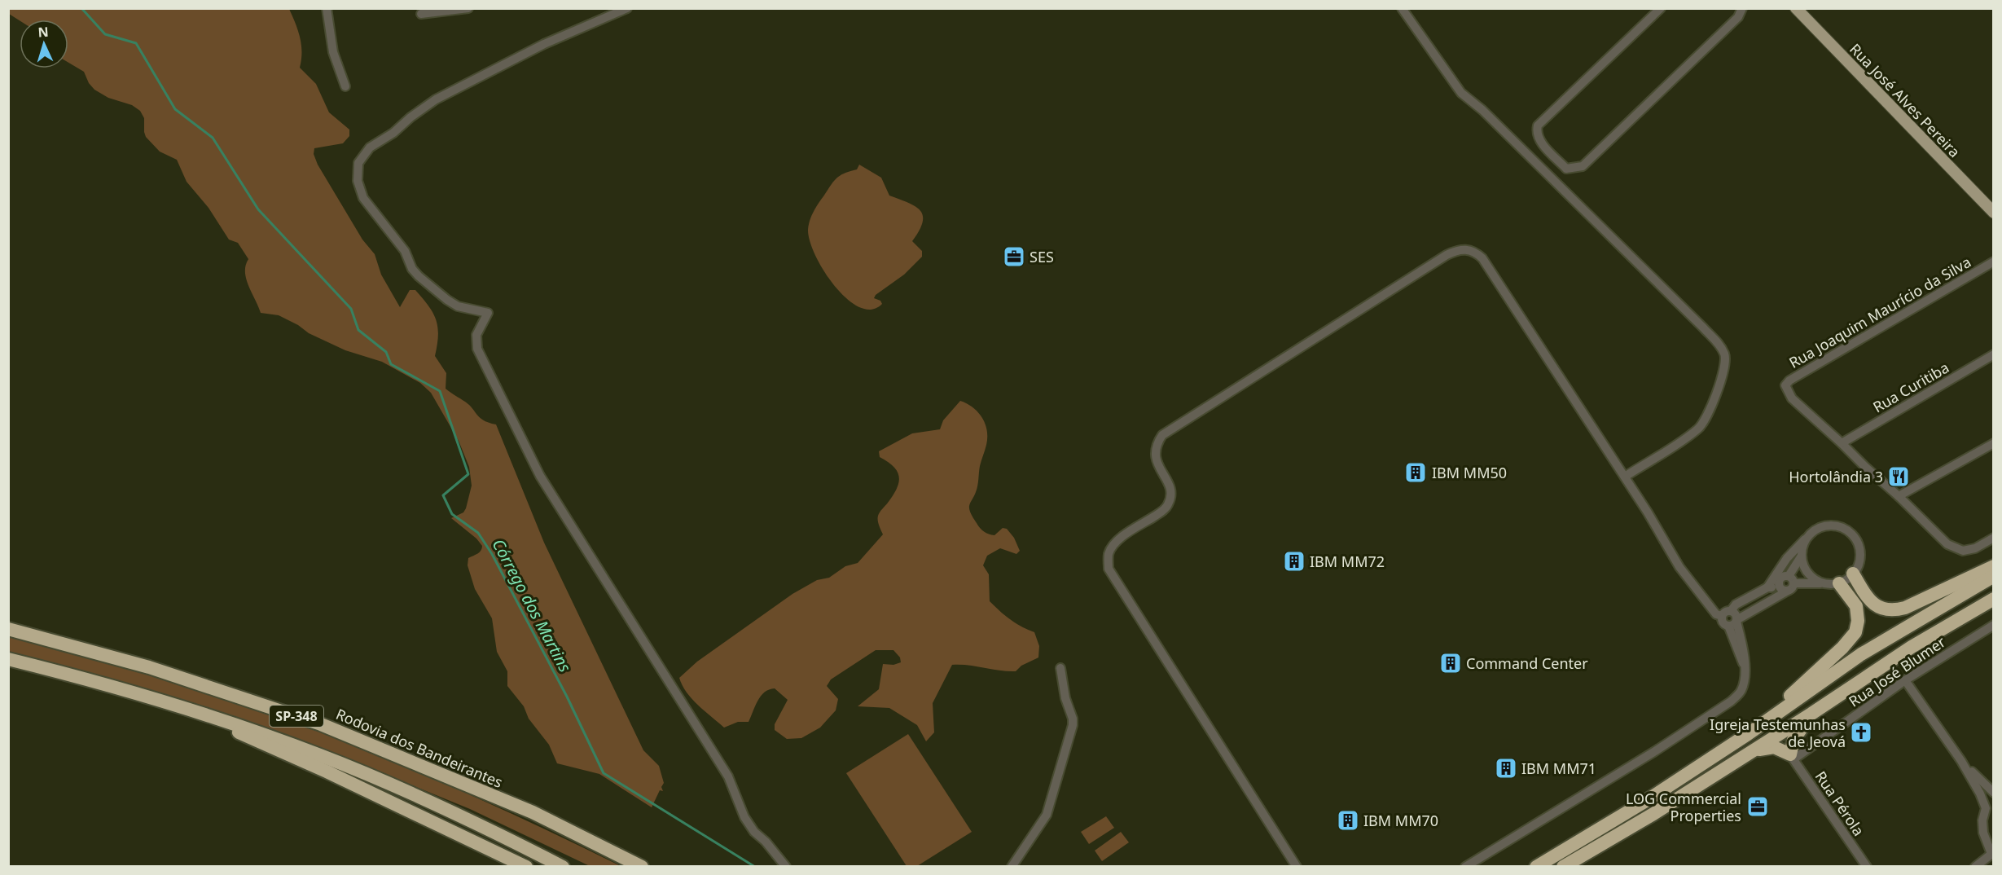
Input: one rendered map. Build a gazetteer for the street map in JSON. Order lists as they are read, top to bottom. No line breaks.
{"streets":{"highway":["SP-348","Rodovia dos Bandeirantes"],"main road":["Rua José Alves Pereira"],"street":["Rua Joaquim Maurício da Silva","Rua Curitiba","Rua José Blumer","Rua Pérola"]},"crossings":[["Rua Joaquim Maurício da Silva","Rua Curitiba"],["Rua José Blumer","Rua Pérola"]],"water":["Córrego dos Martins"],"places":{"office":["SES","LOG Commercial Properties"],"building":["IBM MM50","IBM MM72","Command Center","IBM MM71","IBM MM70"],"restaurant":["Hortolândia 3"],"church":["Igreja Testemunhas de Jeová"]},"north":"top"}
